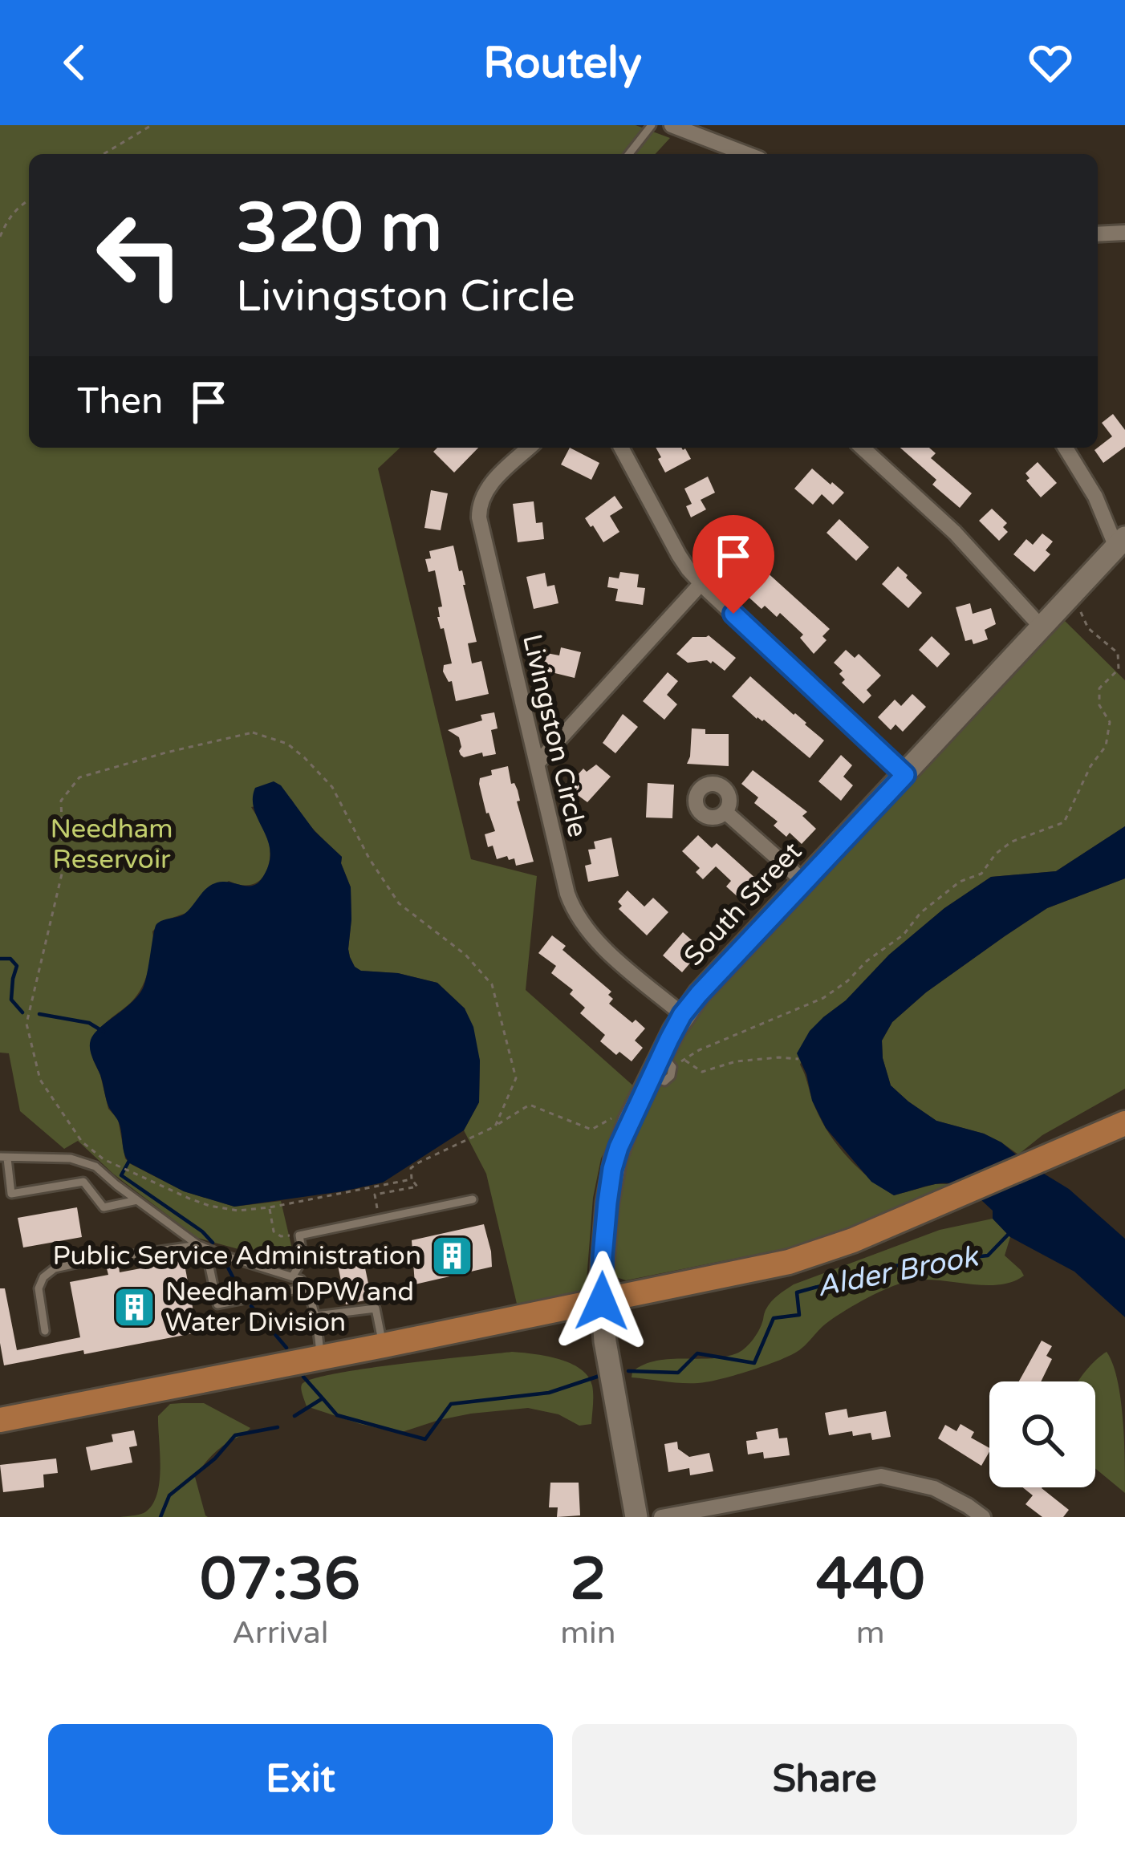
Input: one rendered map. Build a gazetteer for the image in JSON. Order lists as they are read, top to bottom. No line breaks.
{"streets":{"street":["Livingston Circle","South Street"]},"crossings":[["Livingston Circle","South Street"]],"water":["Alder Brook"],"parks":["Needham Reservoir"],"places":{"building":["Public Service Administration","Needham DPW and Water Division"]},"page":{"header":"Routely","turn":["320 m","Livingston Circle"],"then":"Then","eta":["07:36","Arrival","2","min","440","m"],"buttons":["Exit","Share"]}}
